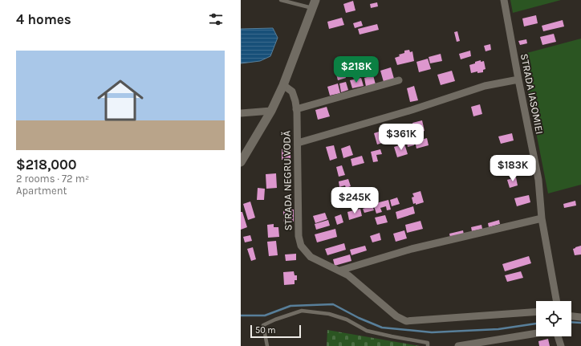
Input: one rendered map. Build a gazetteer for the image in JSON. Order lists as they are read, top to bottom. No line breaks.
{"streets":{"street":["STRADA IASOMIEI","STRADA NEGRU VODĂ"]},"scale_bar":"50 m","page":{"heading":"4 homes","list":[{"name":"$218,000","note":"2 rooms · 72 m² · Apartment"}],"price":["$218K","$361K","$183K","$245K"],"scale":"50 m"}}
